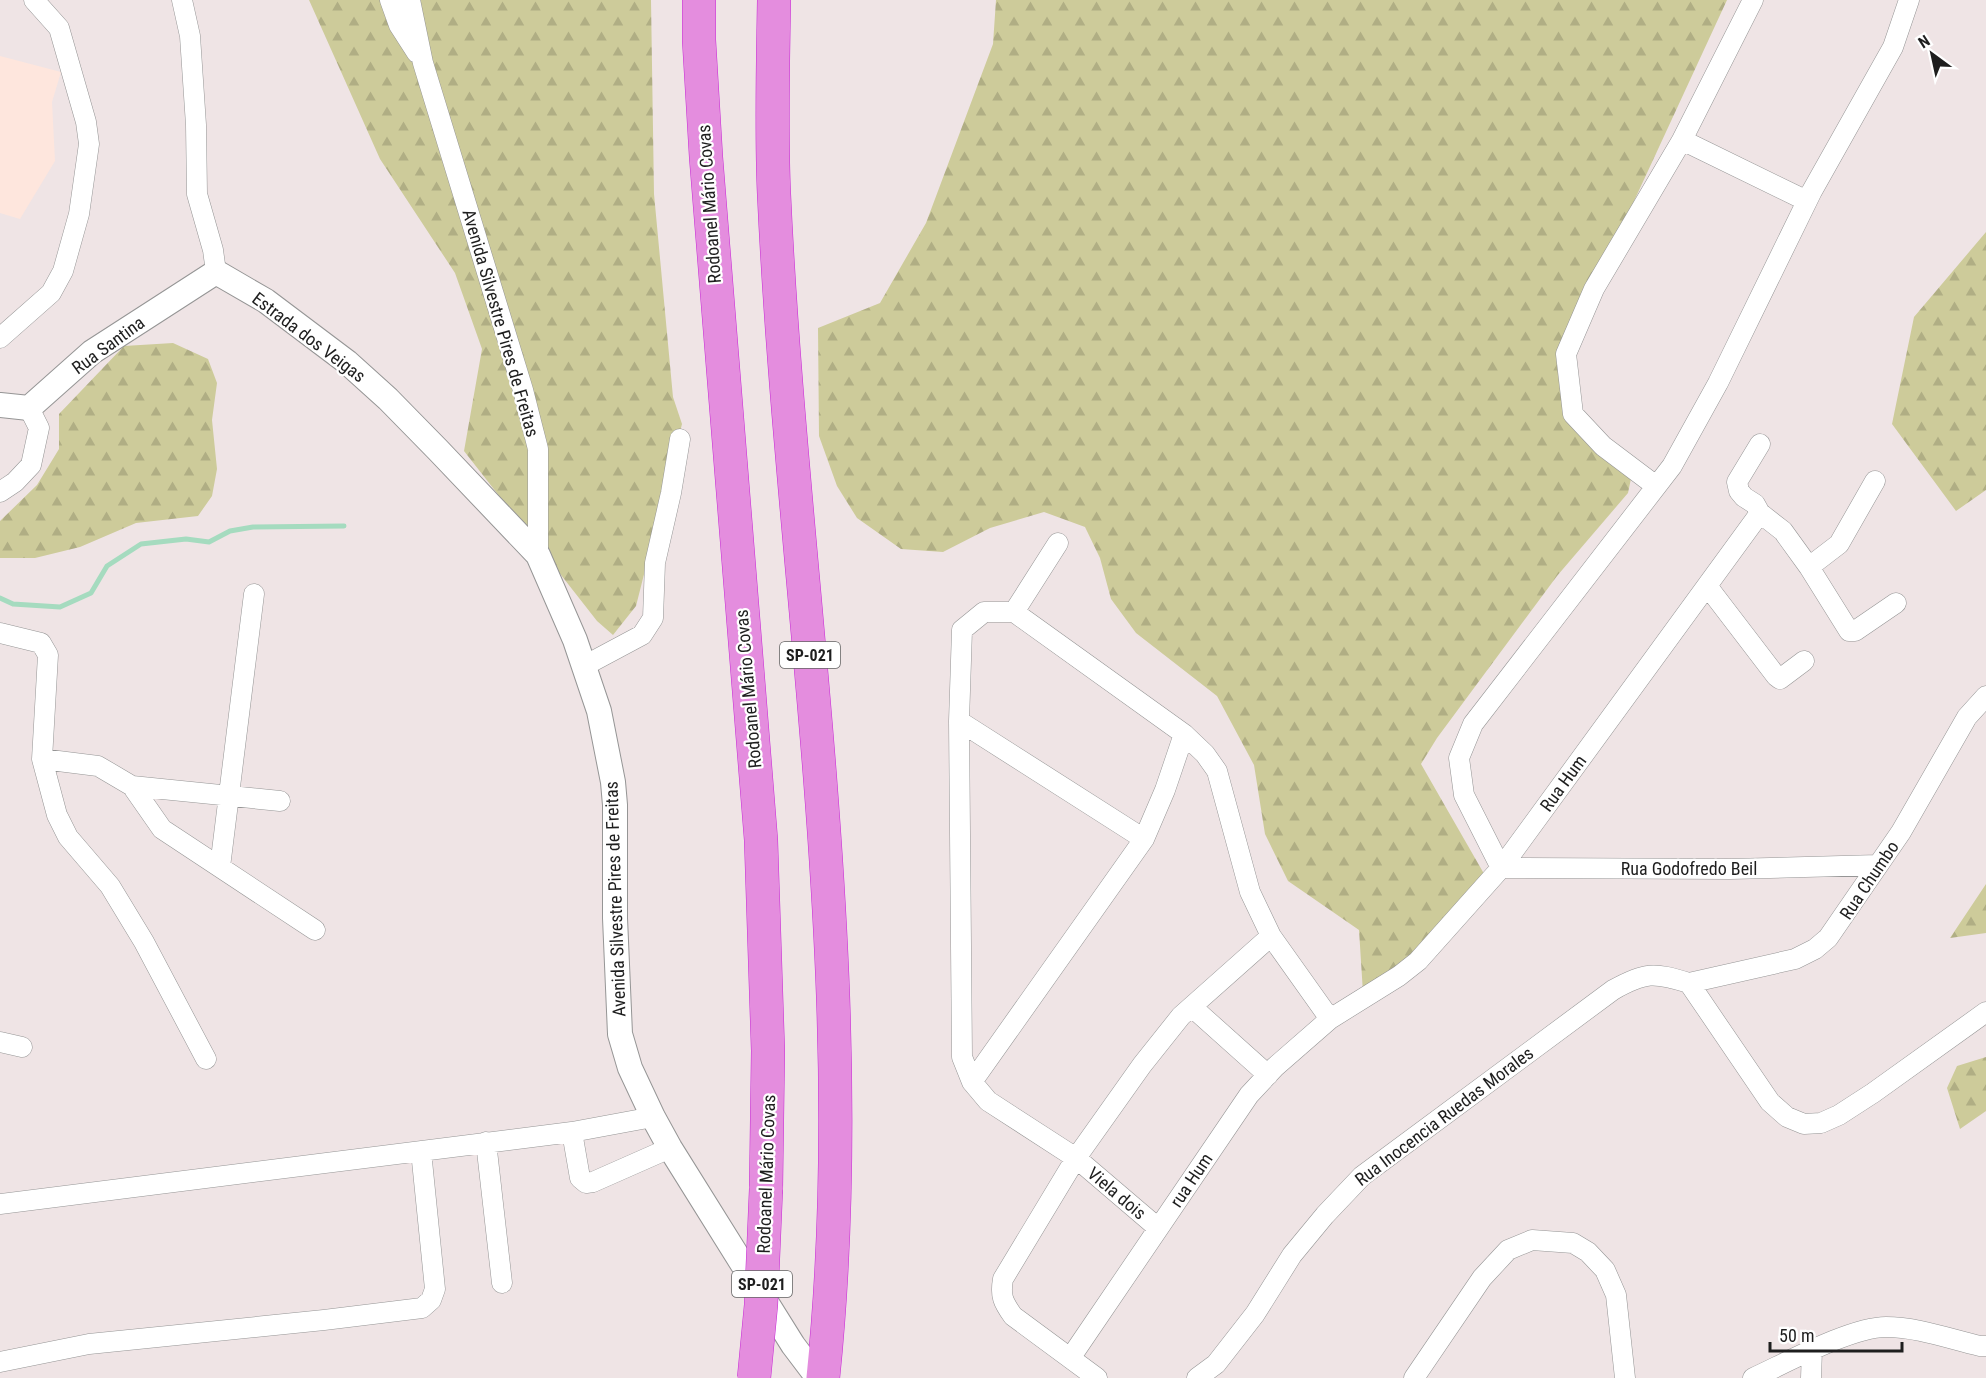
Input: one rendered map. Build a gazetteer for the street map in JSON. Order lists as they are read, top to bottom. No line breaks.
{"streets":{"highway":["Rodoanel Mário Covas","SP-021"],"street":["Avenida Silvestre Pires de Freitas","Estrada dos Veigas","Rua Santina","Rua Hum","Rua Godofredo Beil","Rua Chumbo","Rua Inocencia Ruedas Morales","rua Hum","Viela dois"]},"crossings":[["Avenida Silvestre Pires de Freitas","Estrada dos Veigas"],["Estrada dos Veigas","Rua Santina"],["Rua Hum","Rua Godofredo Beil"],["Rua Hum","rua Hum"],["Rua Godofredo Beil","Rua Chumbo"],["Rua Chumbo","Rua Inocencia Ruedas Morales"],["rua Hum","Viela dois"]],"scale_bar":"50 m","north":"top left"}
